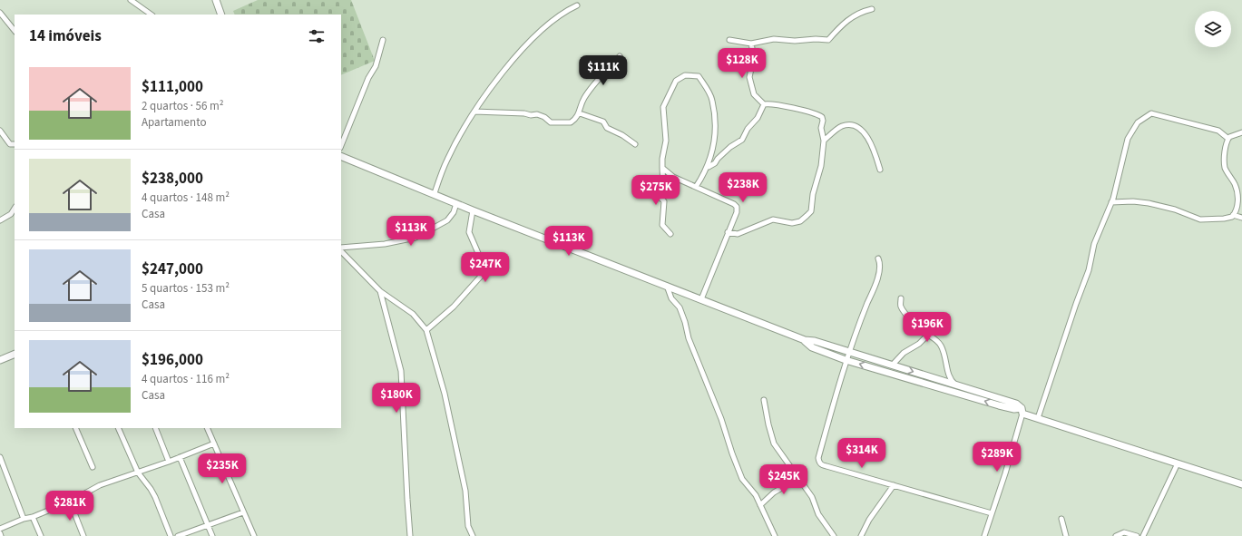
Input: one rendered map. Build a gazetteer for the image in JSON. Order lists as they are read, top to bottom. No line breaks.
{"page":{"heading":"14 imóveis","price":["$128K","$111K","$238K","$275K","$113K","$113K","$247K","$196K","$180K","$314K","$289K","$235K","$245K","$281K"],"list":[{"name":"$111,000","note":"2 quartos · 56 m² · Apartamento"},{"name":"$238,000","note":"4 quartos · 148 m² · Casa"},{"name":"$247,000","note":"5 quartos · 153 m² · Casa"},{"name":"$196,000","note":"4 quartos · 116 m² · Casa"}]}}
